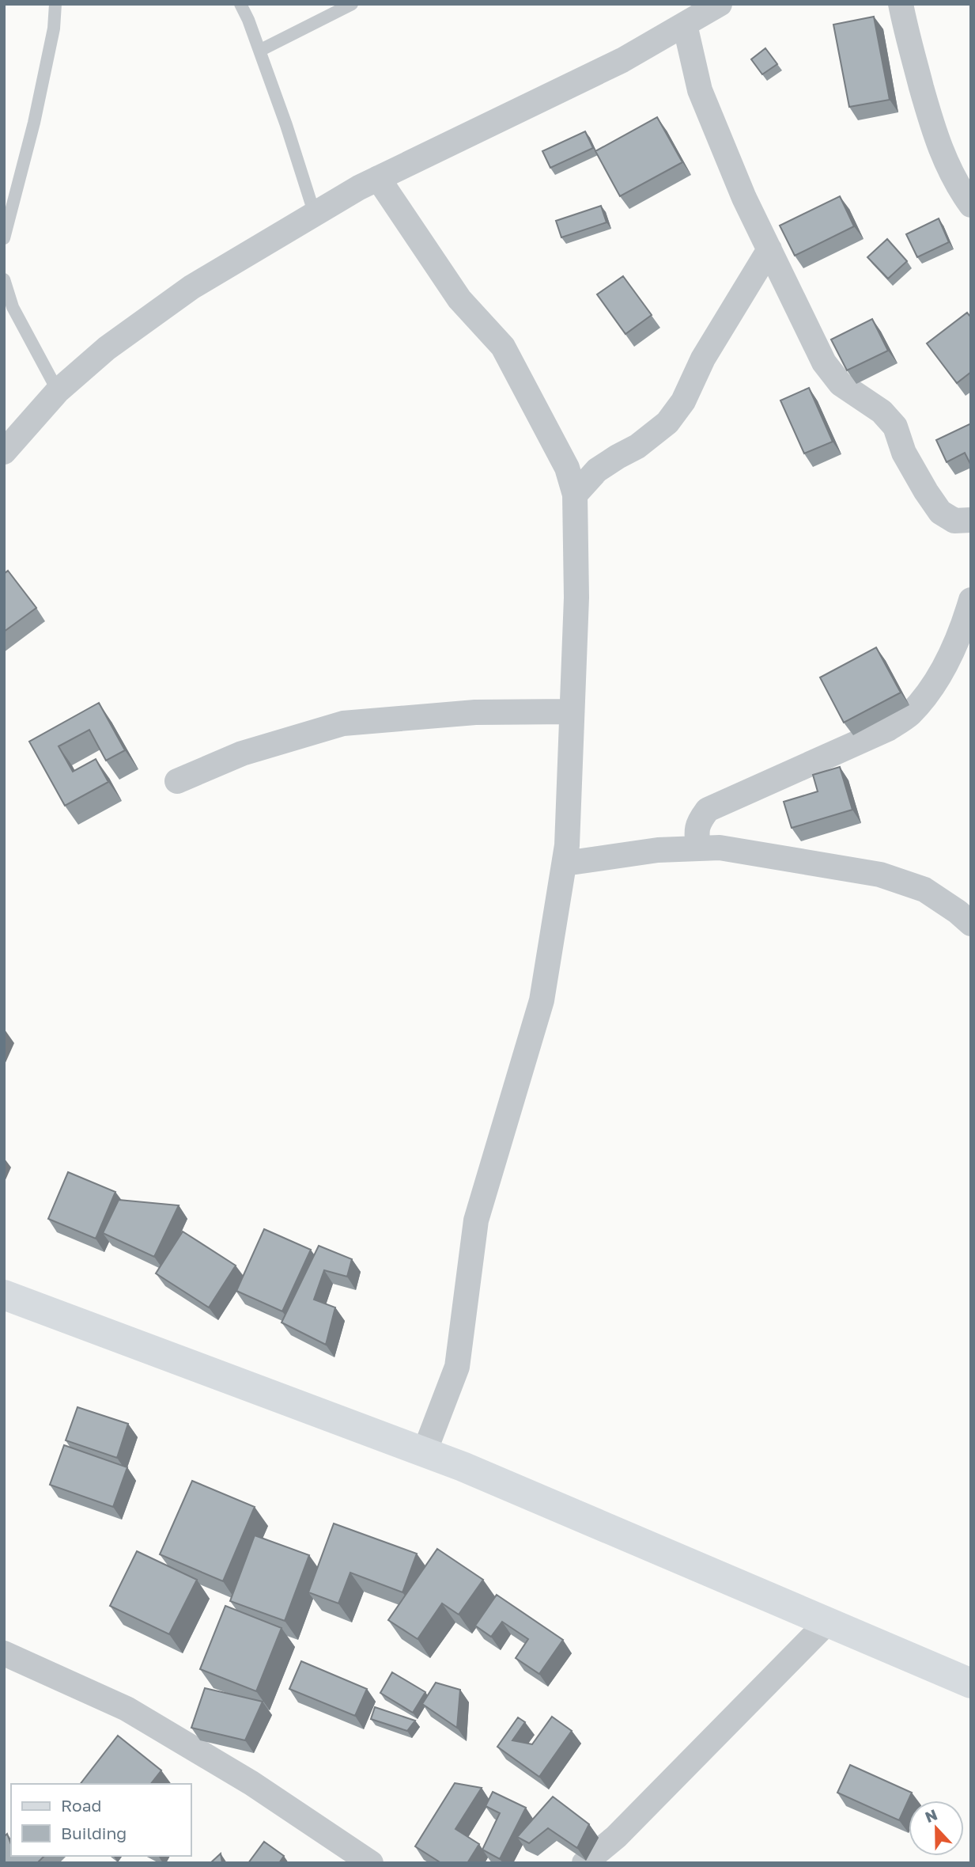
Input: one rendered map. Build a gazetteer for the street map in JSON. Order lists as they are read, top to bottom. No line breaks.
{"legend":["Road","Building"],"north":"top"}
